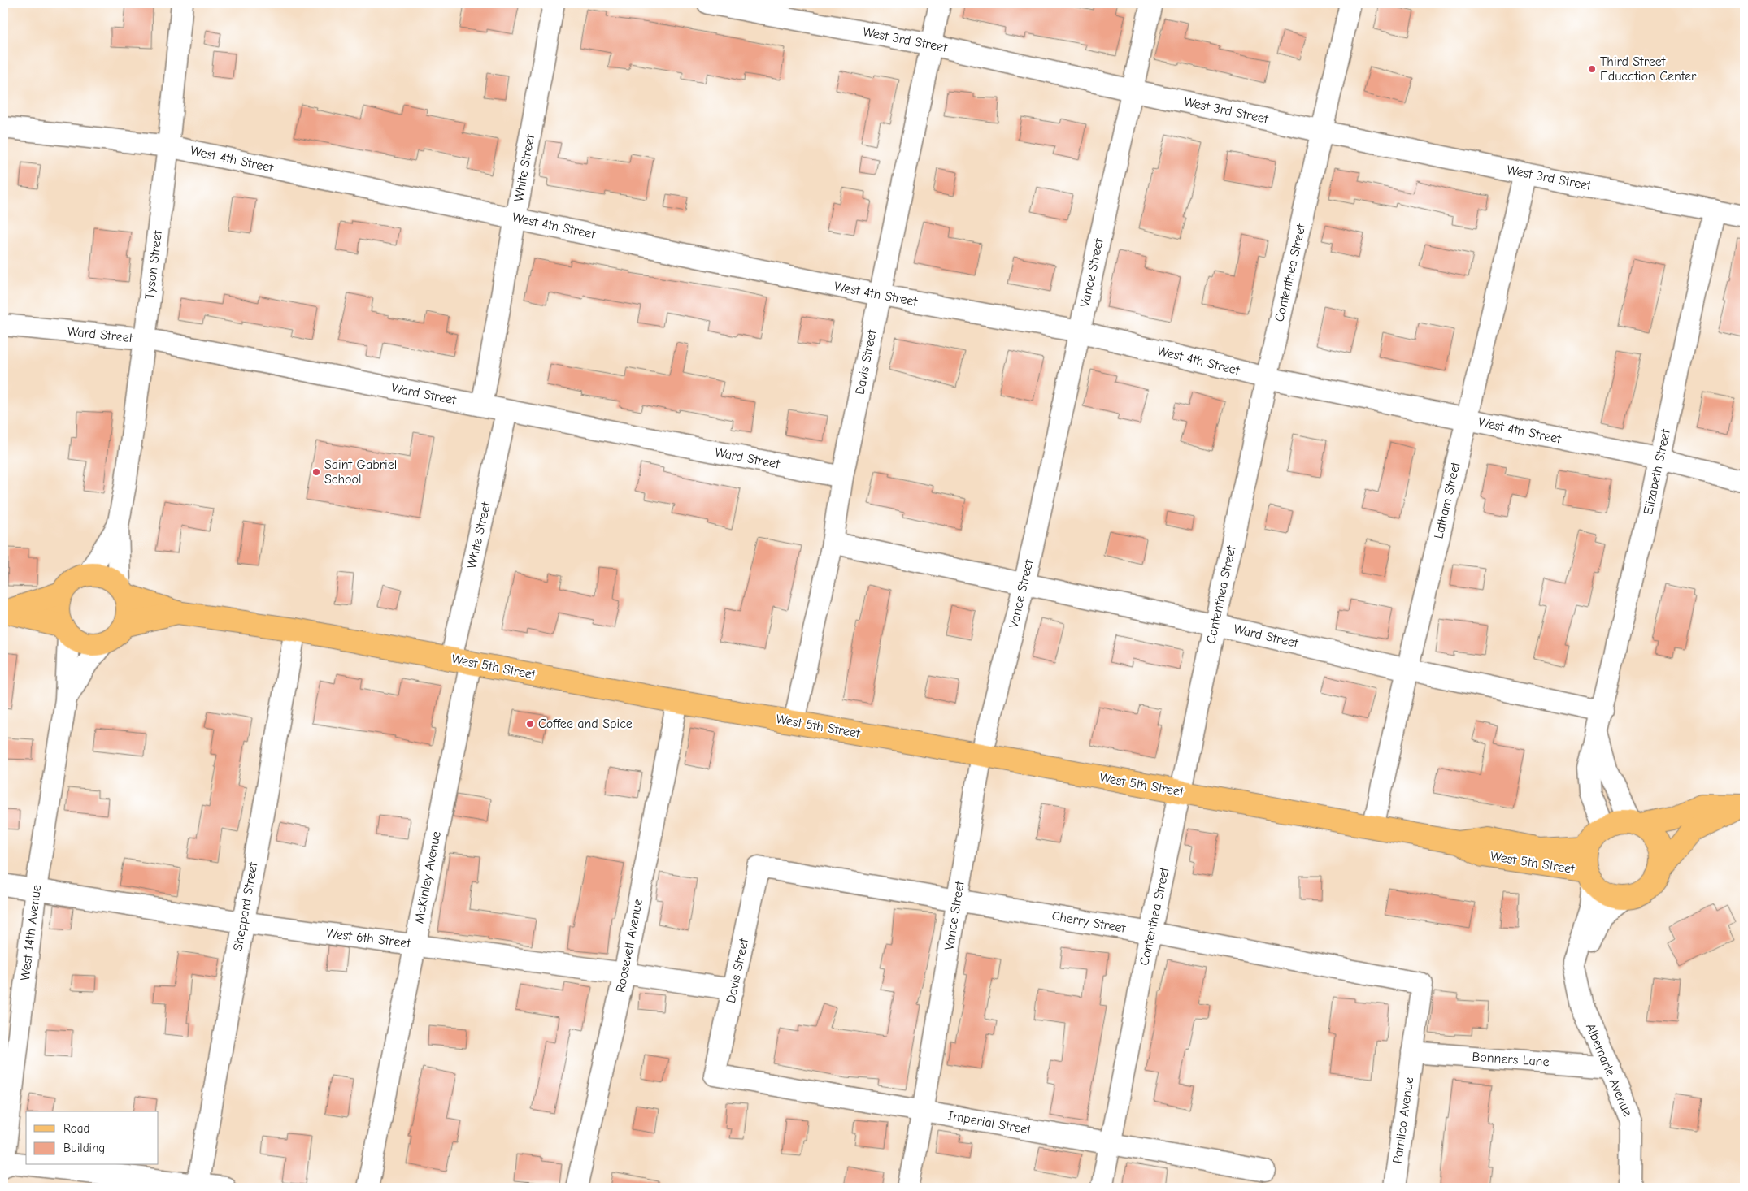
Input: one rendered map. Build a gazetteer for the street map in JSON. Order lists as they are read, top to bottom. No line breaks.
{"streets":{"main road":["West 5th Street"],"street":["West 3rd Street","West 4th Street","White Street","Tyson Street","Vance Street","Contenthea Street","Ward Street","Davis Street","Elizabeth Street","Latham Street","McKinley Avenue","Sheppard Street","Cherry Street","West 14th Avenue","West 6th Street","Roosevelt Avenue","Bonners Lane","Albemarle Avenue","Pamlico Avenue","Imperial Street"]},"crossings":[["West 3rd Street","Vance Street"],["West 3rd Street","Contenthea Street"],["West 3rd Street","Davis Street"],["West 3rd Street","Elizabeth Street"],["West 3rd Street","Latham Street"],["West 4th Street","White Street"],["West 4th Street","Tyson Street"],["West 4th Street","Vance Street"],["West 4th Street","Contenthea Street"],["West 4th Street","Davis Street"],["West 4th Street","Elizabeth Street"],["West 4th Street","Latham Street"],["White Street","Ward Street"],["White Street","West 5th Street"],["White Street","McKinley Avenue"],["Tyson Street","Ward Street"],["Tyson Street","West 5th Street"],["Tyson Street","West 14th Avenue"],["Vance Street","Ward Street"],["Vance Street","West 5th Street"],["Vance Street","Cherry Street"],["Vance Street","Imperial Street"],["Contenthea Street","Ward Street"],["Contenthea Street","West 5th Street"],["Contenthea Street","Cherry Street"],["Contenthea Street","Imperial Street"],["Ward Street","Davis Street"],["Ward Street","Elizabeth Street"],["Ward Street","Latham Street"],["Davis Street","West 5th Street"],["Davis Street","Cherry Street"],["Davis Street","West 6th Street"],["Davis Street","Imperial Street"],["Elizabeth Street","West 5th Street"],["Elizabeth Street","Albemarle Avenue"],["Latham Street","West 5th Street"],["West 5th Street","McKinley Avenue"],["West 5th Street","Sheppard Street"],["West 5th Street","West 14th Avenue"],["West 5th Street","Roosevelt Avenue"],["West 5th Street","Albemarle Avenue"],["McKinley Avenue","West 6th Street"],["Sheppard Street","West 6th Street"],["Cherry Street","Bonners Lane"],["Cherry Street","Pamlico Avenue"],["West 14th Avenue","West 6th Street"],["West 6th Street","Roosevelt Avenue"],["Bonners Lane","Albemarle Avenue"],["Bonners Lane","Pamlico Avenue"]],"places":["Third Street Education Center","Saint Gabriel School","Coffee and Spice"],"legend":["Road","Building"]}
